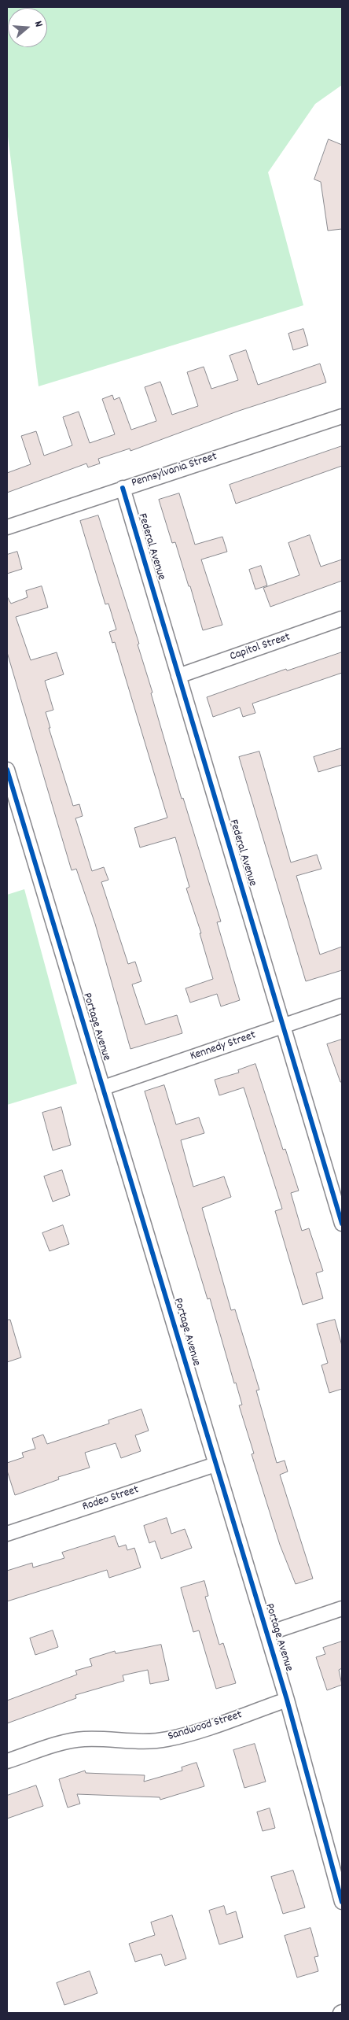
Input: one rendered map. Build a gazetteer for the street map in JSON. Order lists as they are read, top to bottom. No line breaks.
{"streets":{"street":["Pennsylvania Street","Federal Avenue","Capitol Street","Portage Avenue","Kennedy Street","Rodeo Street","Sandwood Street"]},"crossings":[["Pennsylvania Street","Federal Avenue"],["Federal Avenue","Capitol Street"],["Federal Avenue","Kennedy Street"],["Portage Avenue","Kennedy Street"],["Portage Avenue","Rodeo Street"],["Portage Avenue","Sandwood Street"]],"north":"right"}
